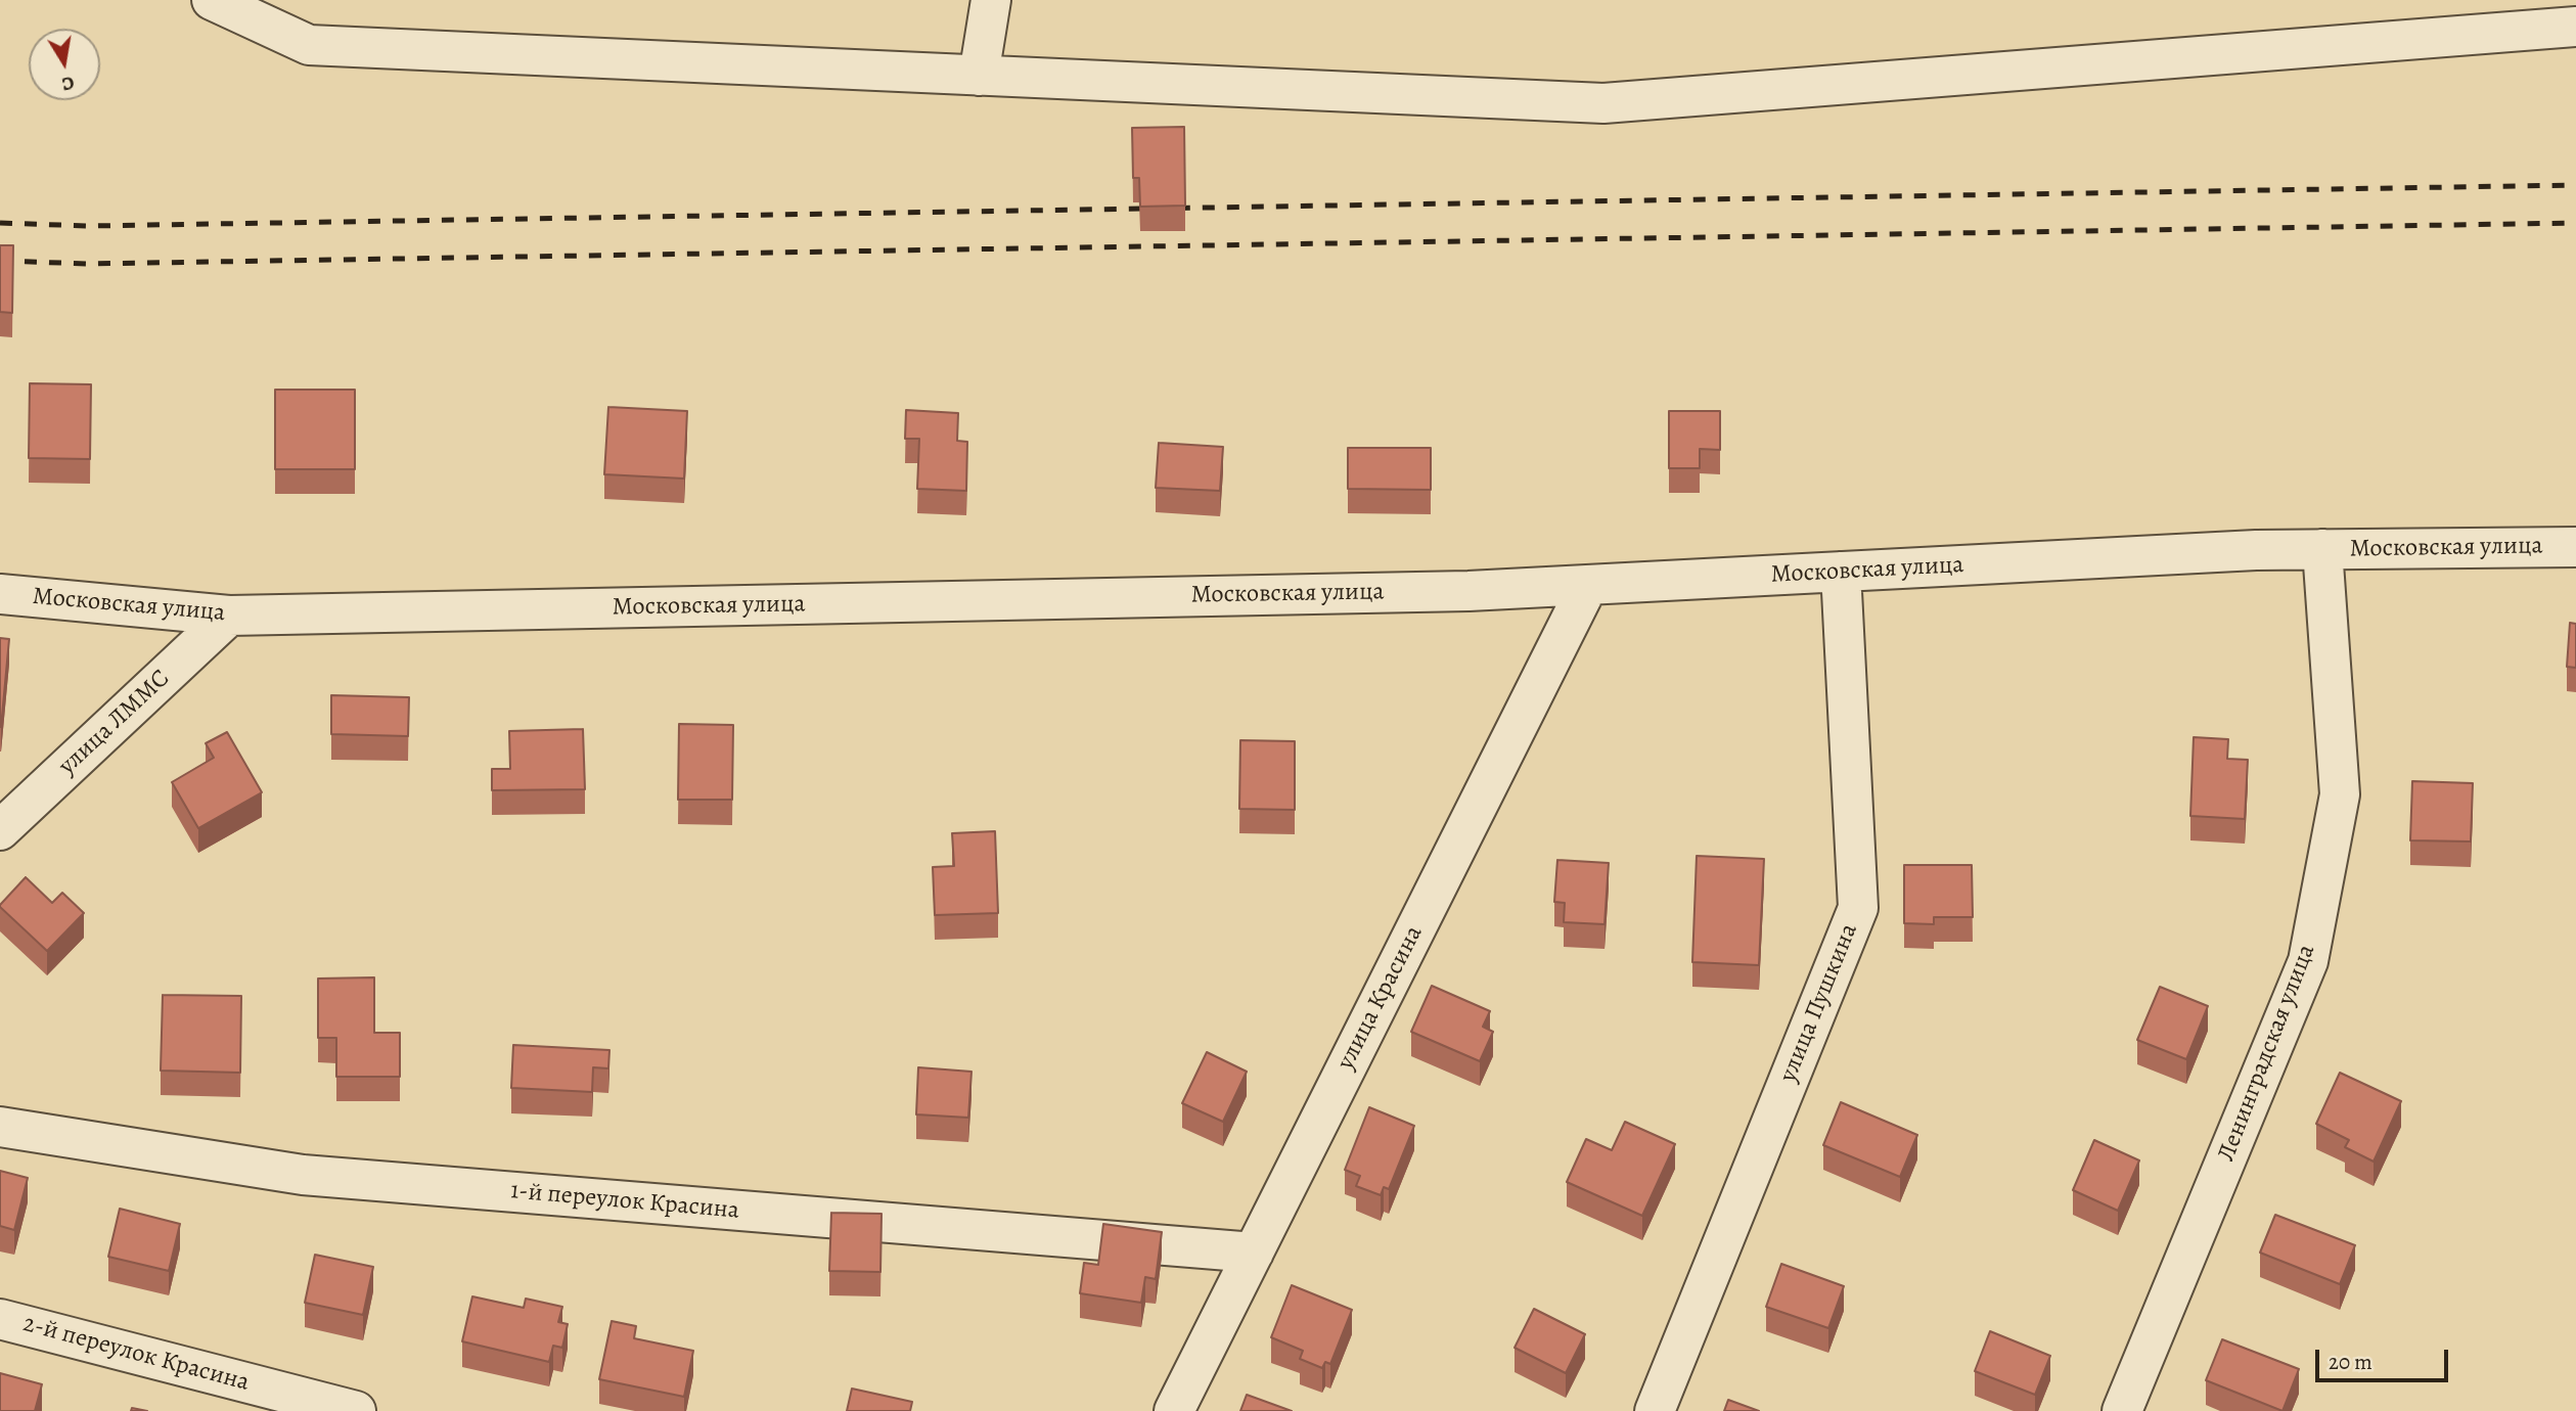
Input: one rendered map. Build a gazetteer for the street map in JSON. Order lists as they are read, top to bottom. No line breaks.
{"streets":{"street":["Московская улица","улица ЛММС","улица Красина","улица Пушкина","Ленинградская улица","1-й переулок Красина","2-й переулок Красина"]},"crossings":[["Московская улица","улица ЛММС"],["Московская улица","улица Красина"],["Московская улица","улица Пушкина"],["Московская улица","Ленинградская улица"],["улица Красина","1-й переулок Красина"]],"scale_bar":"20 m","north":"bottom"}
